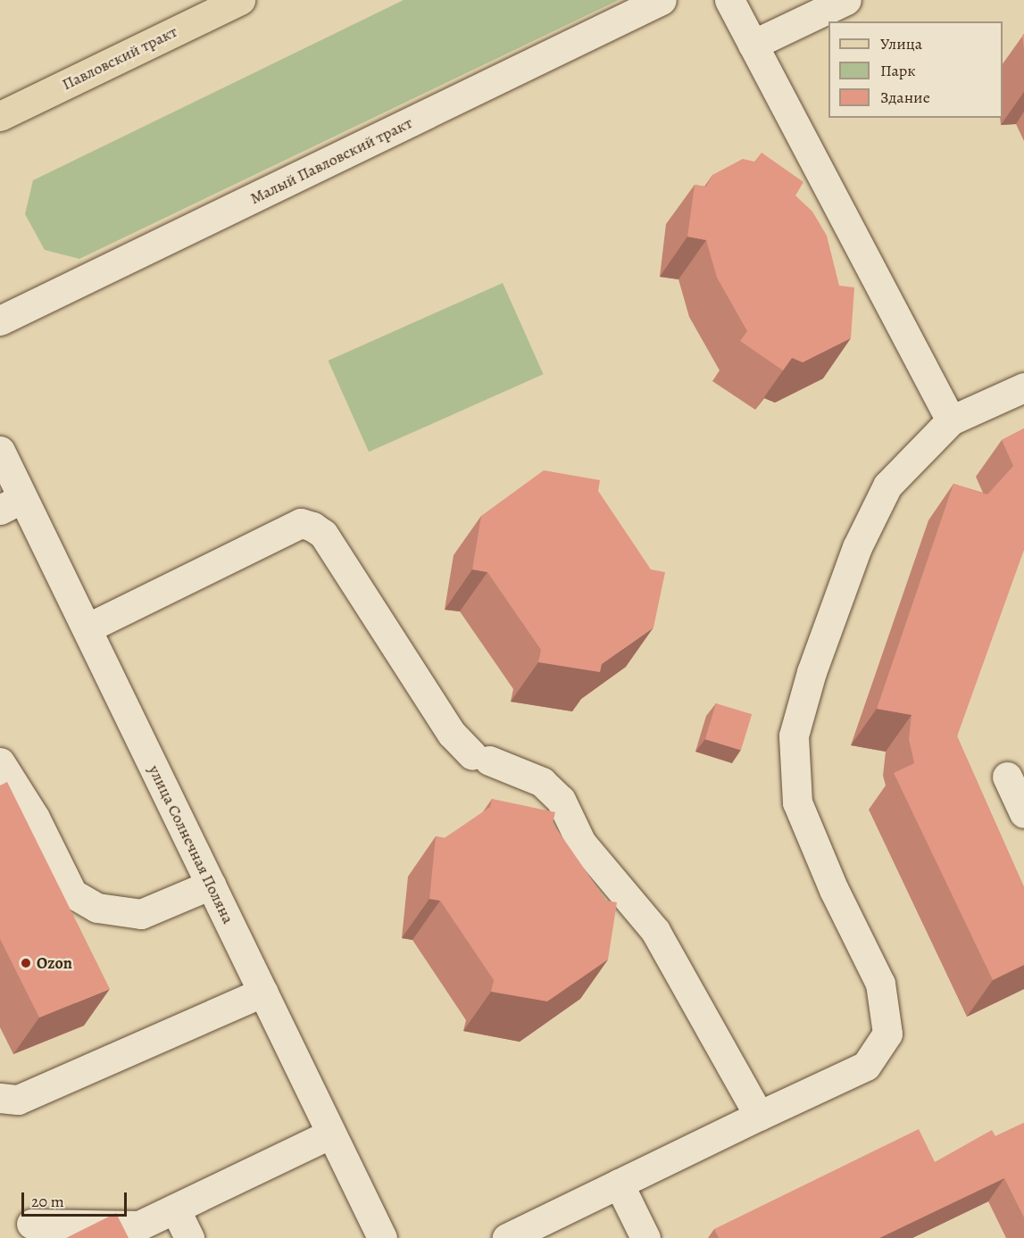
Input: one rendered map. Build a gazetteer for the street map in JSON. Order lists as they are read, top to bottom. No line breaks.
{"streets":{"main road":["Павловский тракт"],"street":["Малый Павловский тракт","улица Солнечная Поляна"]},"places":["Ozon"],"legend":["Улица","Парк","Здание"],"scale_bar":"20 m"}
